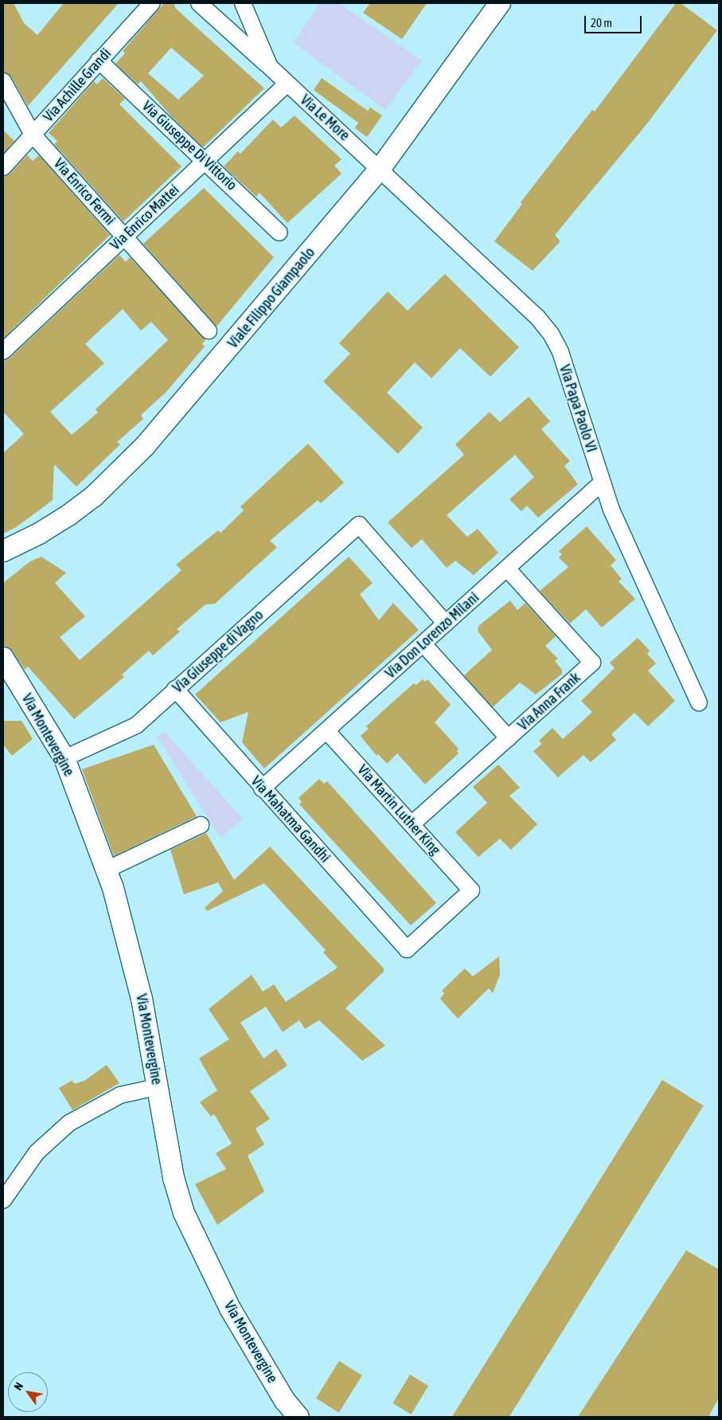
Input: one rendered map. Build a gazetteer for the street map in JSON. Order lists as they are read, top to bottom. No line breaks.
{"streets":{"street":["Via Achille Grandi","Via Le More","Via Giuseppe Di Vittorio","Via Enrico Fermi","Via Enrico Mattei","Viale Filippo Giampaolo","Via Papa Paolo VI","Via Don Lorenzo Milani","Via Giuseppe di Vagno","Via Anna Frank","Via Montevergine","Via Martin Luther King","Via Mahatma Gandhi"]},"crossings":[["Via Achille Grandi","Via Giuseppe Di Vittorio"],["Via Achille Grandi","Via Enrico Fermi"],["Via Le More","Via Enrico Mattei"],["Via Le More","Viale Filippo Giampaolo"],["Via Le More","Via Papa Paolo VI"],["Via Giuseppe Di Vittorio","Via Enrico Mattei"],["Via Enrico Fermi","Via Enrico Mattei"],["Viale Filippo Giampaolo","Via Papa Paolo VI"],["Via Papa Paolo VI","Via Don Lorenzo Milani"],["Via Don Lorenzo Milani","Via Giuseppe di Vagno"],["Via Don Lorenzo Milani","Via Anna Frank"],["Via Don Lorenzo Milani","Via Martin Luther King"],["Via Don Lorenzo Milani","Via Mahatma Gandhi"],["Via Giuseppe di Vagno","Via Montevergine"],["Via Giuseppe di Vagno","Via Mahatma Gandhi"],["Via Anna Frank","Via Martin Luther King"],["Via Martin Luther King","Via Mahatma Gandhi"]],"scale_bar":"20 m","north":"top left"}
